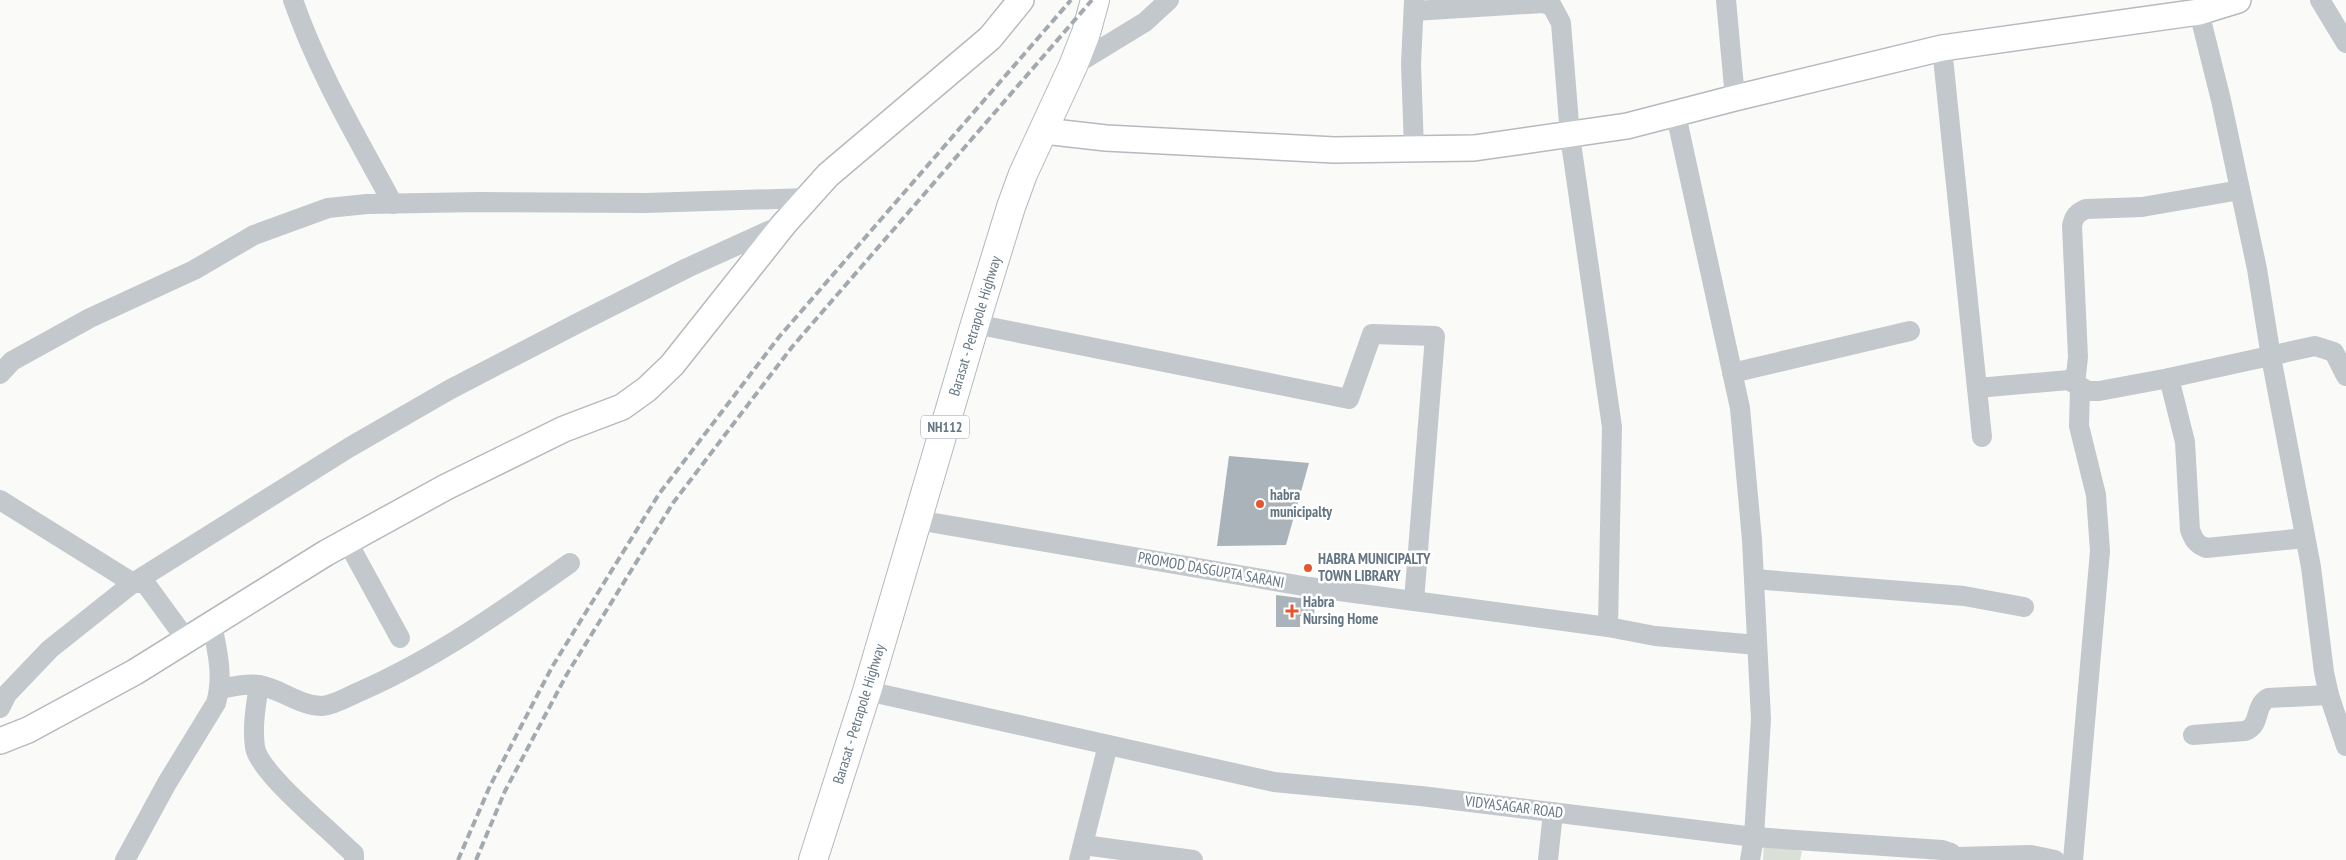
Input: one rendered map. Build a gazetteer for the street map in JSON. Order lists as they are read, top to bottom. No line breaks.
{"streets":{"highway":["Barasat - Petrapole Highway","NH112"],"street":["PROMOD DASGUPTA SARANI","VIDYASAGAR ROAD"]},"crossings":[["Barasat - Petrapole Highway","PROMOD DASGUPTA SARANI"],["Barasat - Petrapole Highway","VIDYASAGAR ROAD"]],"places":{"other":["habra municipalty","HABRA MUNICIPALTY TOWN LIBRARY"],"health":["Habra Nursing Home"]}}
